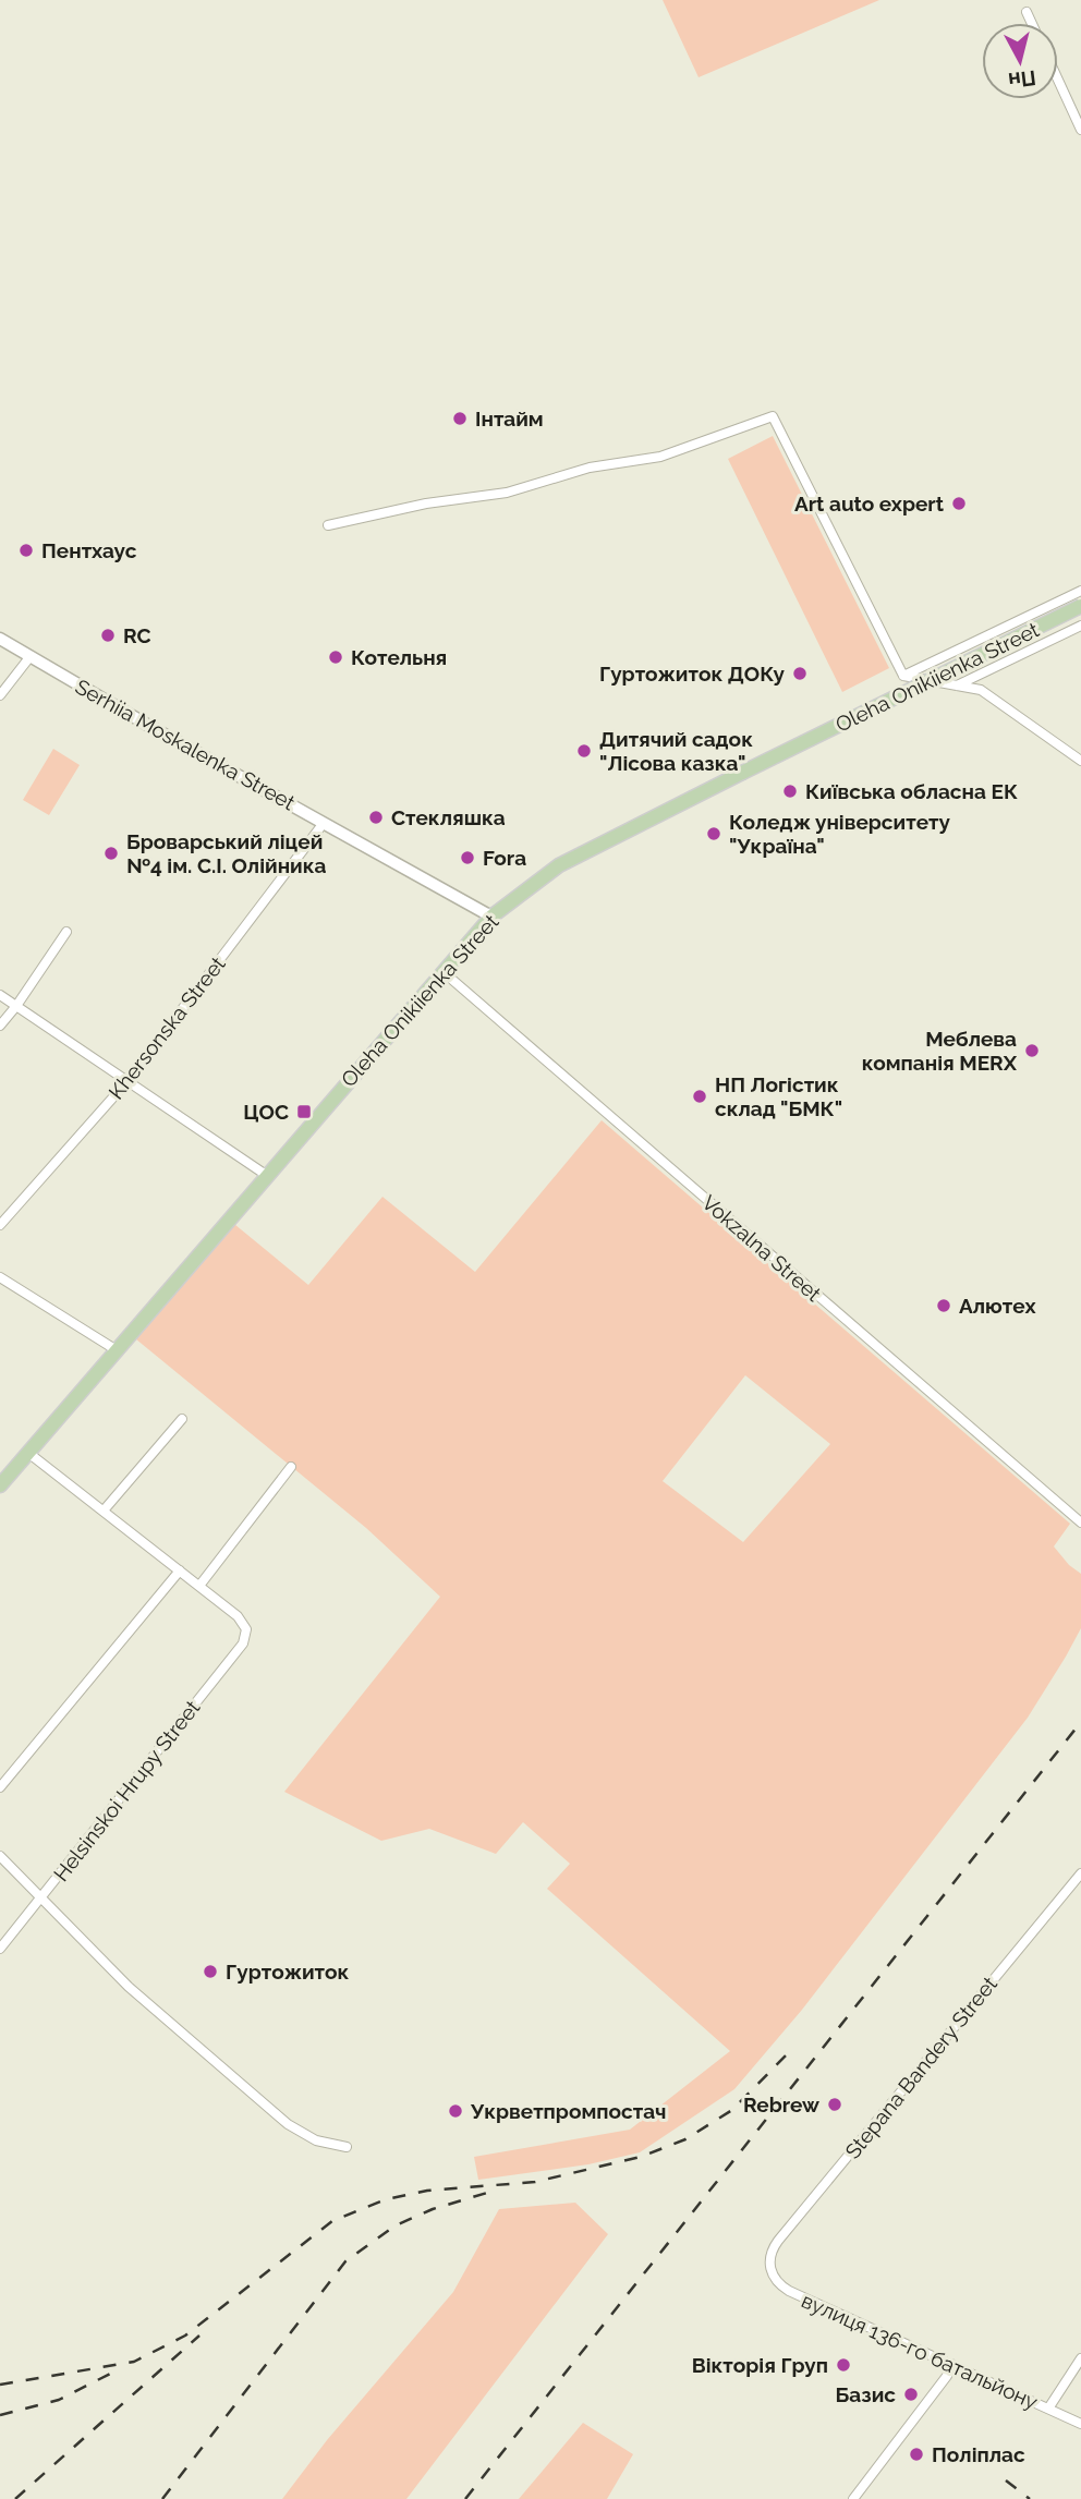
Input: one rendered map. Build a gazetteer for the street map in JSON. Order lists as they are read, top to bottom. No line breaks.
{"streets":{"main road":["Oleha Onikiienka Street","Serhiia Moskalenka Street"],"street":["Khersonska Street","Vokzalna Street","Helsinskoi Hrupy Street","Stepana Bandery Street","вулиця 136-го батальйону"]},"crossings":[["Oleha Onikiienka Street","Serhiia Moskalenka Street"],["Oleha Onikiienka Street","Vokzalna Street"],["Serhiia Moskalenka Street","Khersonska Street"],["Stepana Bandery Street","вулиця 136-го батальйону"]],"places":{"other":["Інтайм","Art auto expert","Пентхаус","RC","Котельня","Гуртожиток ДОКу","Дитячий садок \"Лісова казка\"","Київська обласна ЕК","Стекляшка","Коледж університету \"Україна\"","Броварський ліцей №4 ім. С.І. Олійника","Fora","Меблева компанія MERX","НП Логістик склад \"БМК\"","Алютех","Гуртожиток","Rebrew","Укрветпромпостач","Вікторія Груп","Базис","Поліплас"],"transit":["ЦОС"]},"north":"bottom"}
